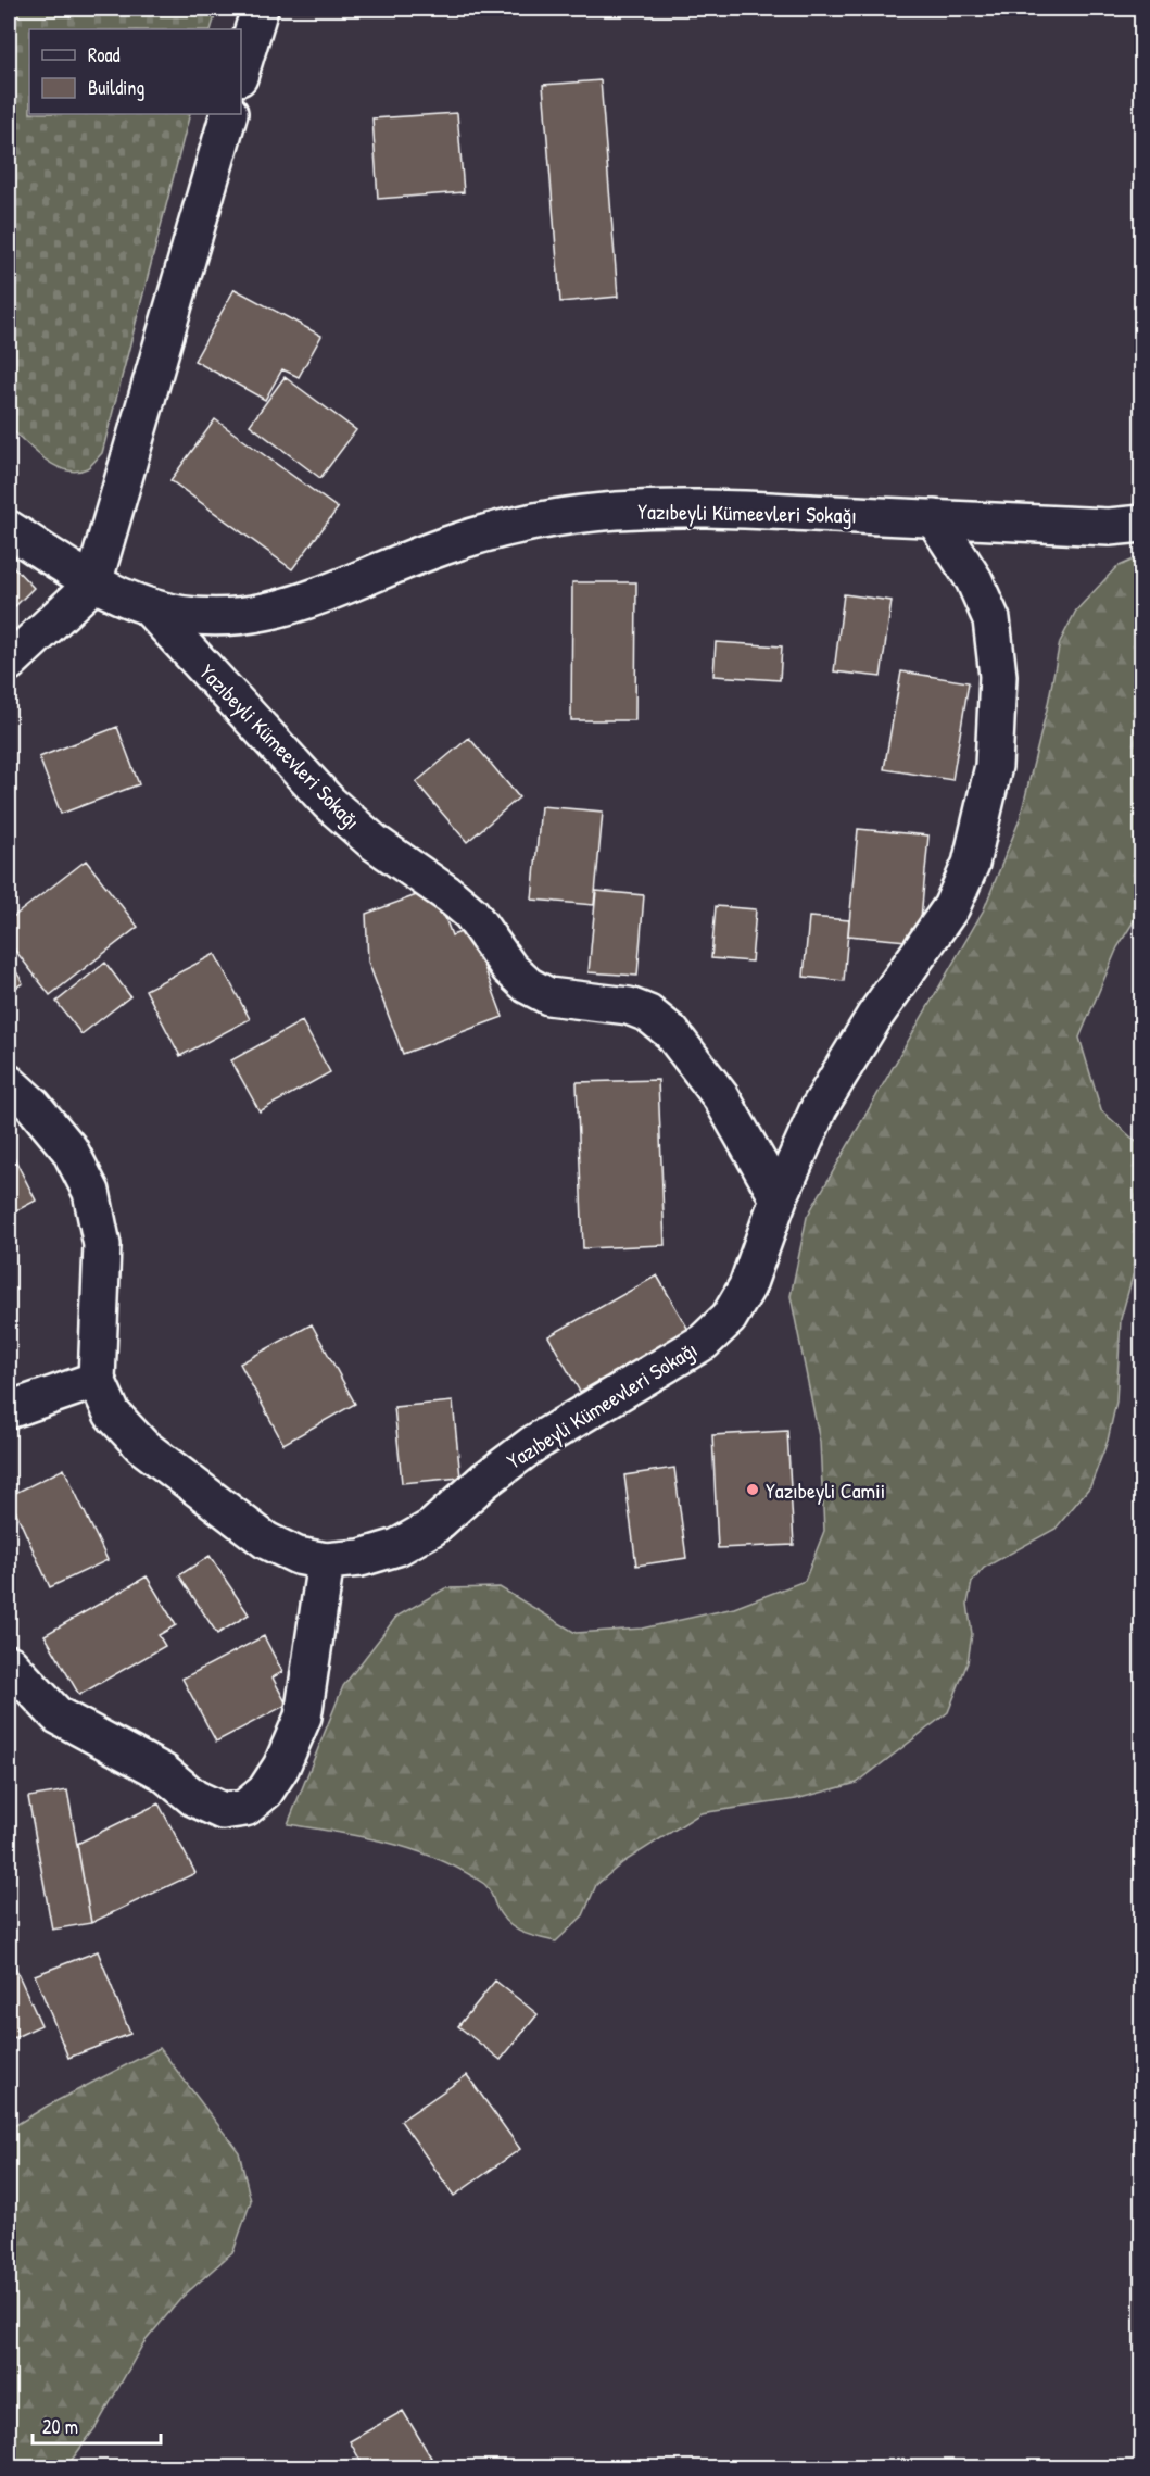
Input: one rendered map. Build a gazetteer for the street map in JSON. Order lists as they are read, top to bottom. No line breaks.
{"streets":{"street":["Yazıbeyli Kümeevleri Sokağı"]},"places":["Yazıbeyli Camii"],"legend":["Road","Building"],"scale_bar":"20 m"}
